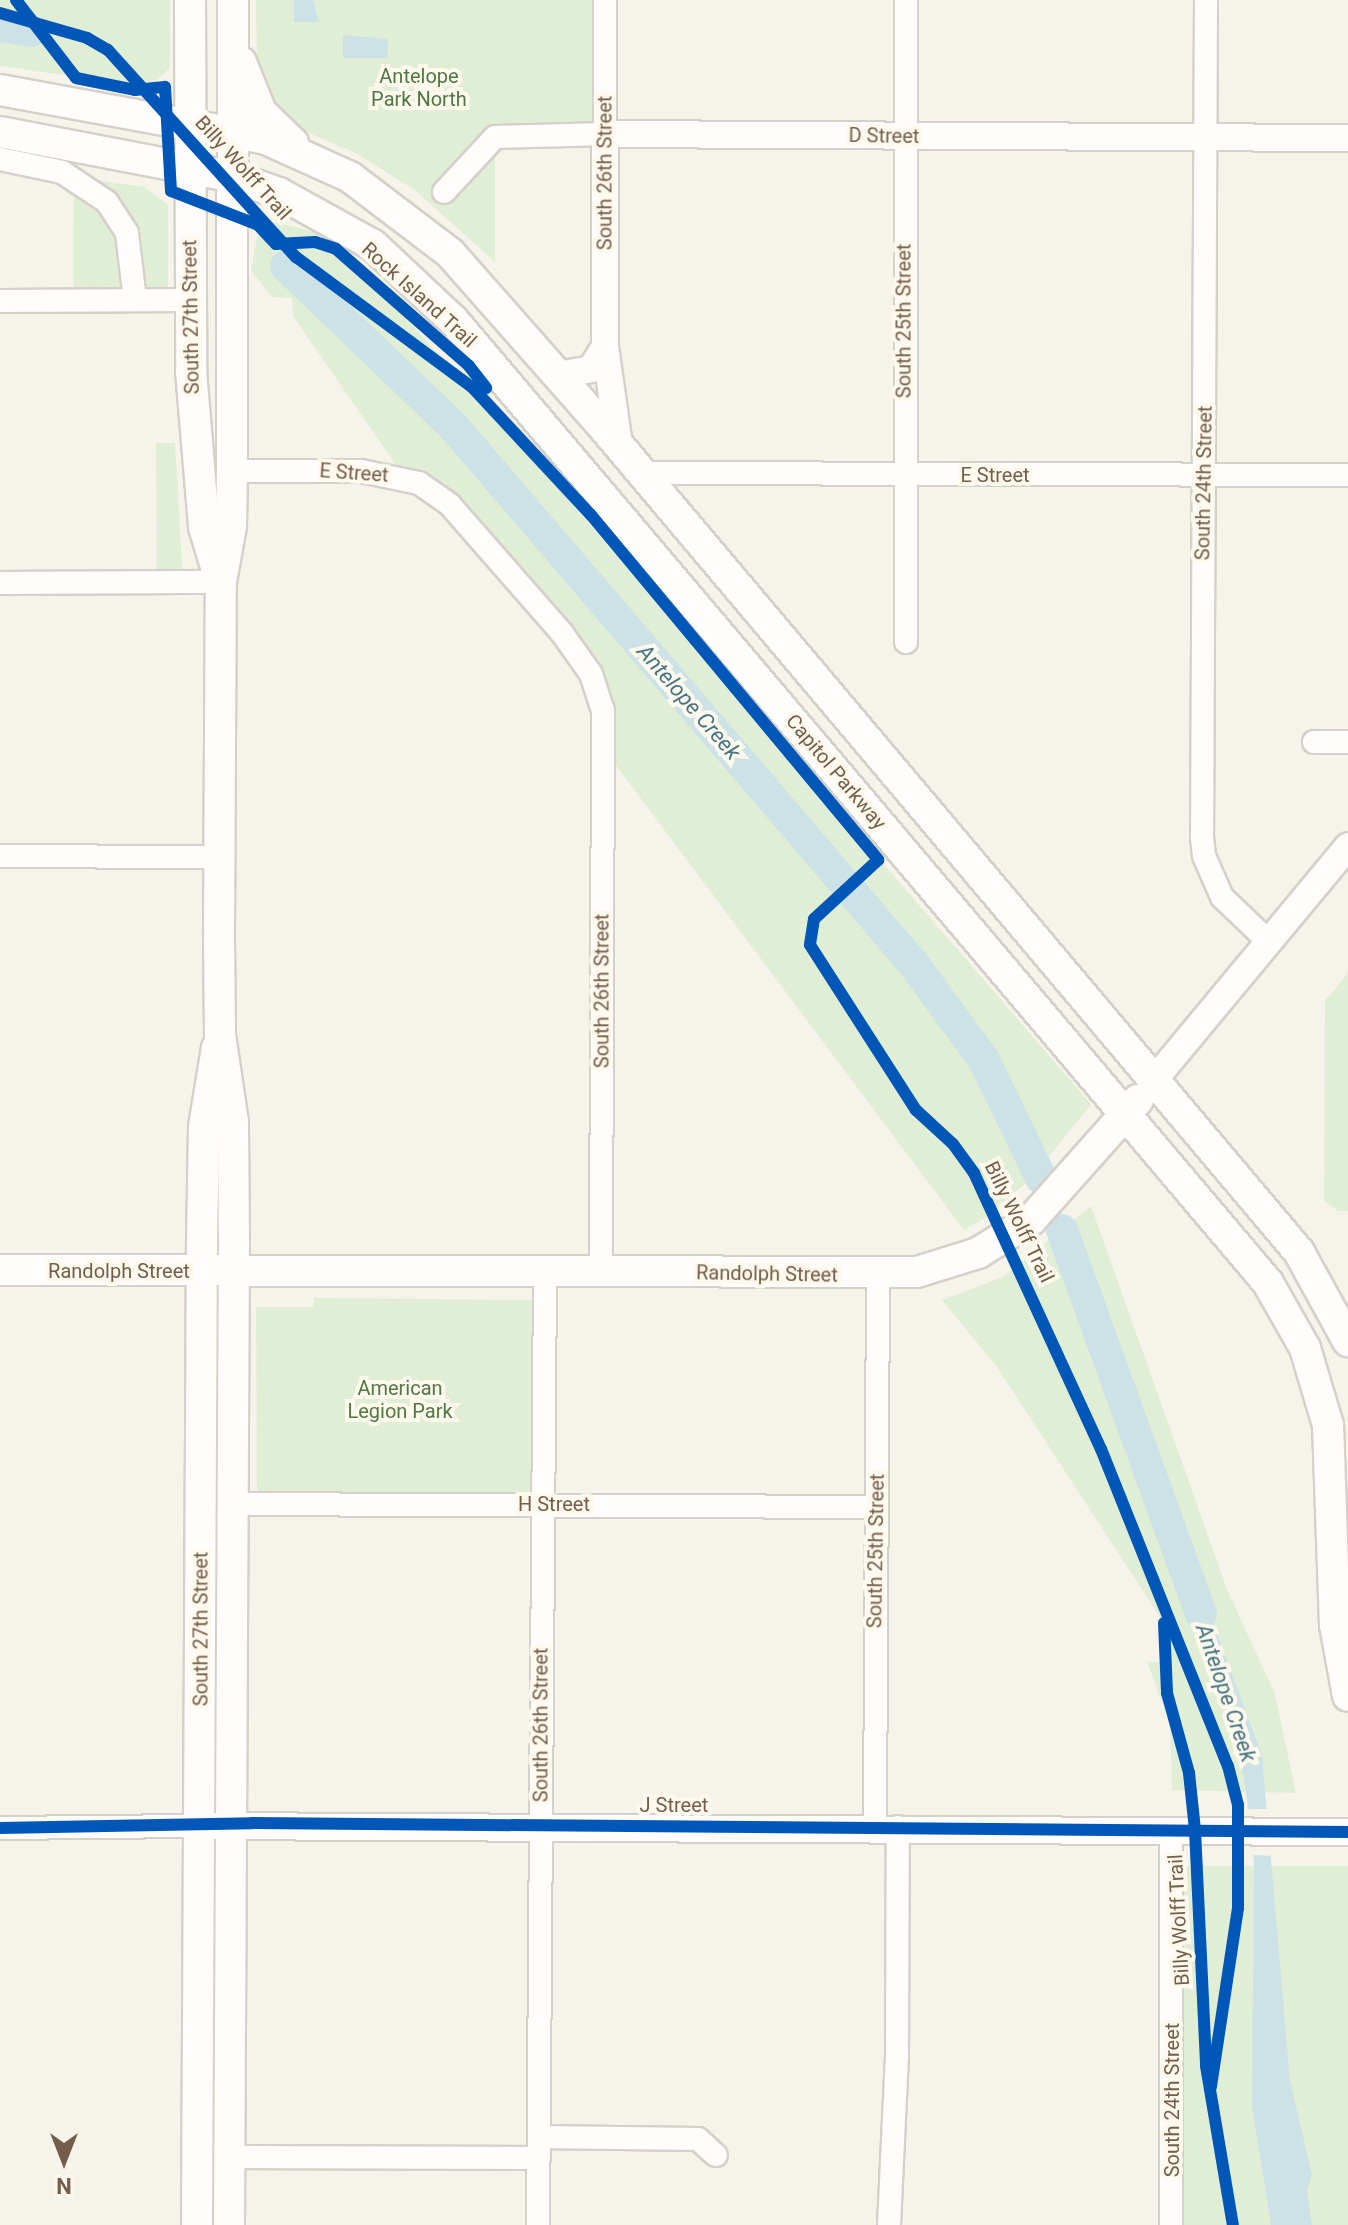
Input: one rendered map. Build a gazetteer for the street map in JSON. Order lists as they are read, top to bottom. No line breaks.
{"streets":{"main road":["South 27th Street","Capitol Parkway","Randolph Street"],"street":["D Street","South 26th Street","South 25th Street","E Street","South 24th Street","H Street","J Street"],"cycle path":["Billy Wolff Trail"]},"crossings":[["D Street","South 26th Street"],["D Street","South 25th Street"],["D Street","South 24th Street"],["South 26th Street","E Street"],["South 26th Street","Randolph Street"],["South 26th Street","H Street"],["South 26th Street","J Street"],["South 27th Street","E Street"],["South 27th Street","Capitol Parkway"],["South 27th Street","Randolph Street"],["South 27th Street","H Street"],["South 27th Street","J Street"],["South 25th Street","E Street"],["South 25th Street","Randolph Street"],["South 25th Street","H Street"],["South 25th Street","J Street"],["E Street","South 24th Street"],["South 24th Street","Randolph Street"],["South 24th Street","J Street"],["Capitol Parkway","Randolph Street"]],"water":["Antelope Creek"],"parks":["Antelope Park North","American Legion Park"],"north":"bottom"}
